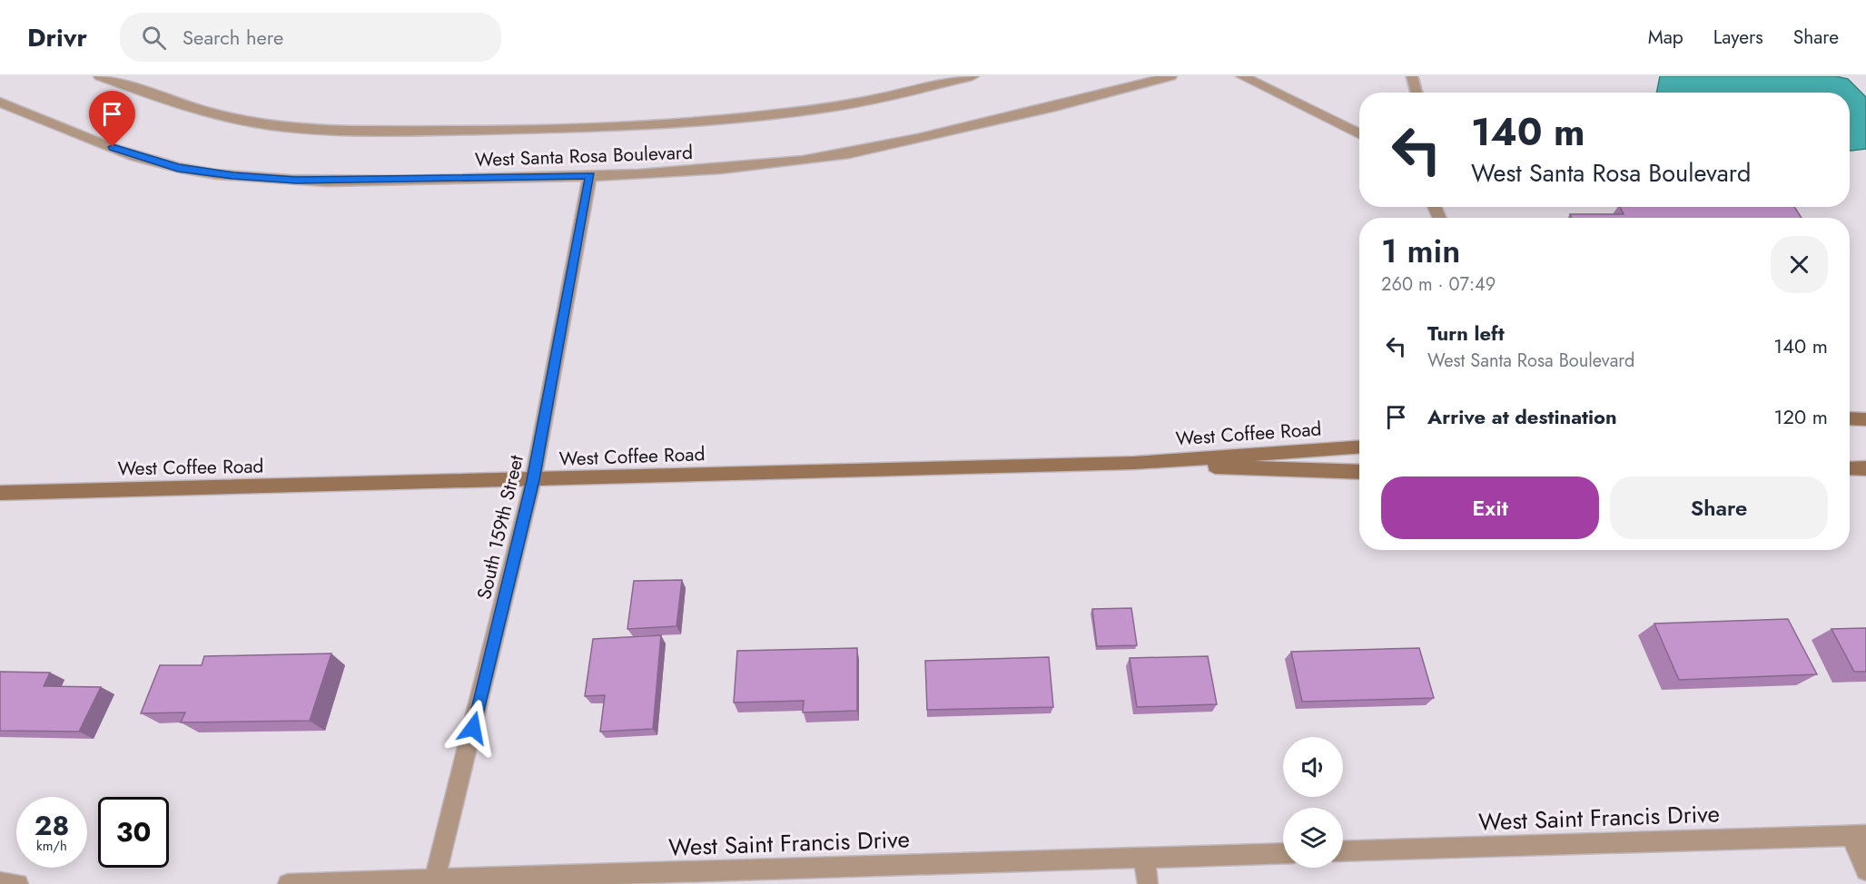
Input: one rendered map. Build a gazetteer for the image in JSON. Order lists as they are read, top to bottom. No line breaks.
{"streets":{"street":["West Santa Rosa Boulevard","West Coffee Road","South 159th Street","West Saint Francis Drive"]},"crossings":[["West Santa Rosa Boulevard","South 159th Street"],["West Coffee Road","South 159th Street"],["South 159th Street","West Saint Francis Drive"]],"page":{"header":"Drivr","search":"Search here","nav":["Map","Layers","Share"],"turn":["140 m","West Santa Rosa Boulevard"],"heading":["1 min","260 m · 07:49"],"list":[{"name":"Turn left","note":"West Santa Rosa Boulevard","value":"140 m"},{"name":"Arrive at destination","value":"120 m"}],"buttons":["Exit","Share"],"speed":"28 km/h","limit":"30"}}
